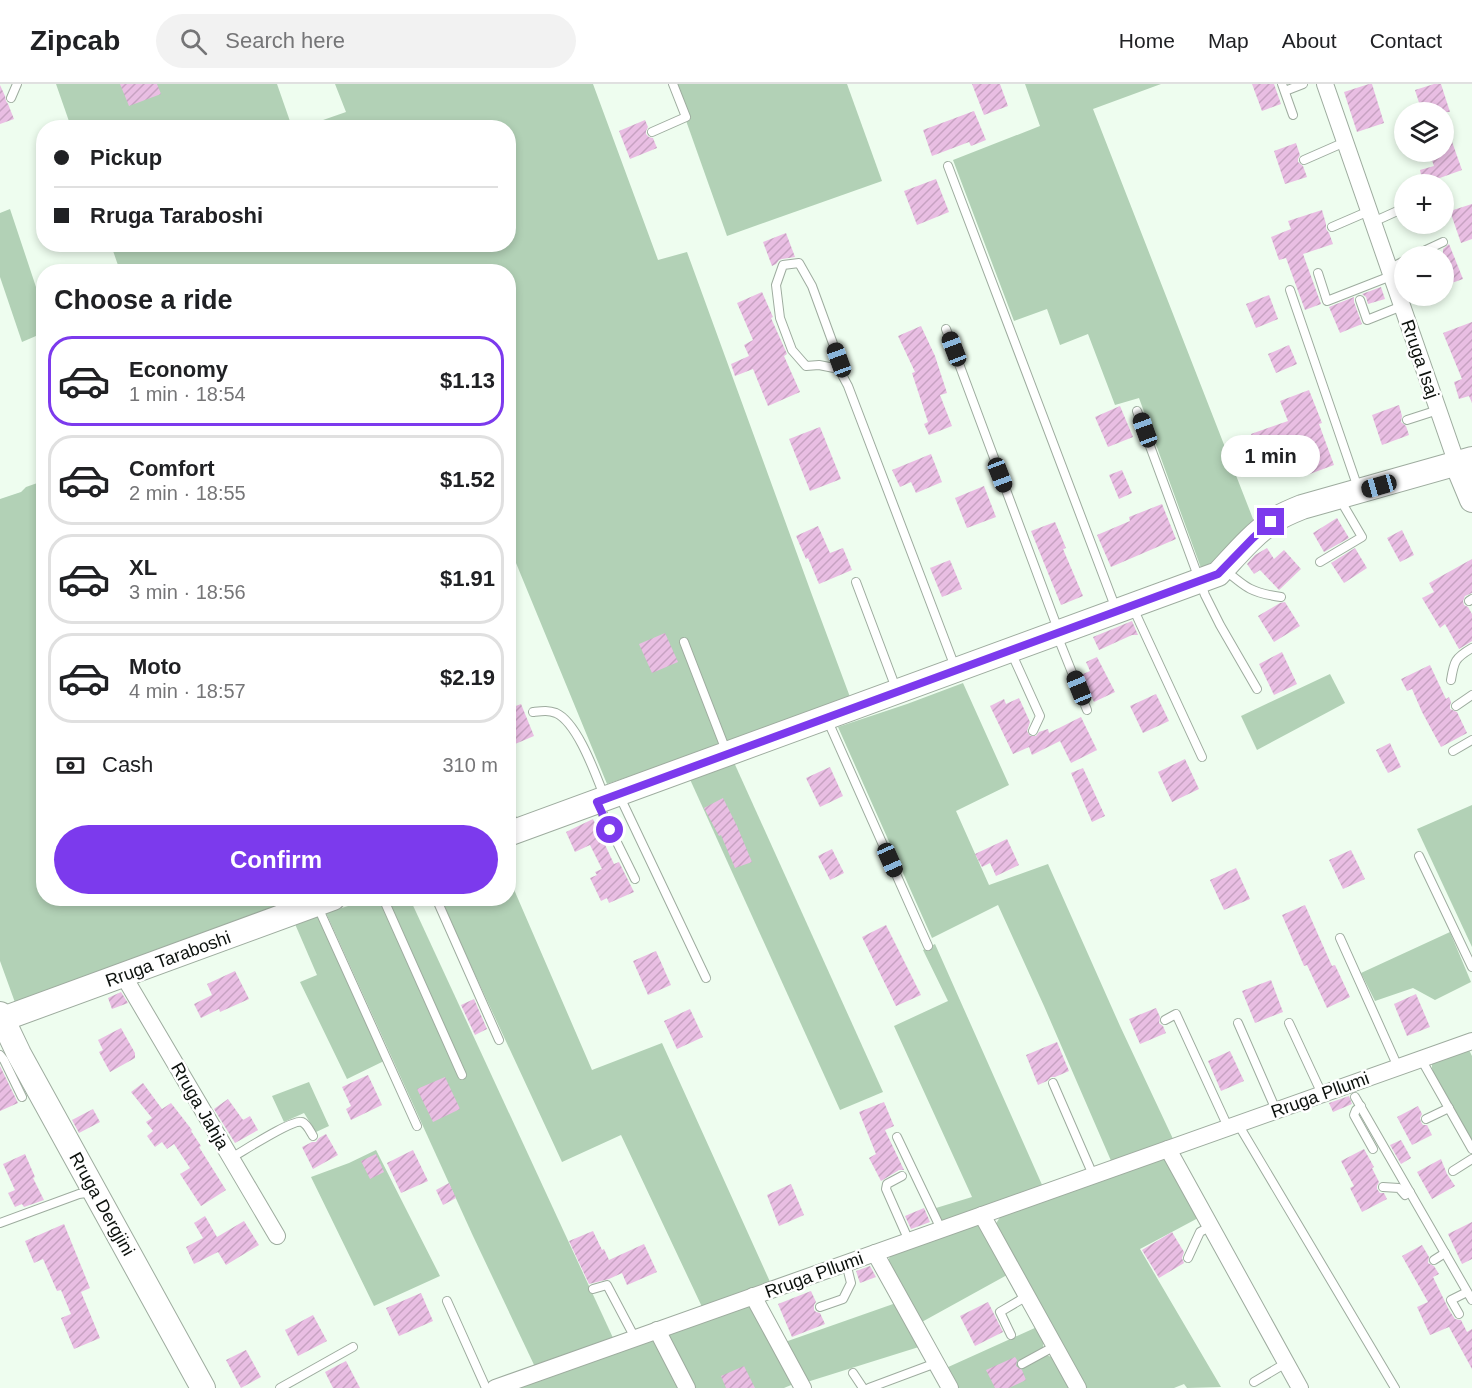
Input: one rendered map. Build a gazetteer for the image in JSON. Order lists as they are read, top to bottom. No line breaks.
{"streets":{"street":["Rruga Isaj","Rruga Taraboshi","Rruga Pllumi","Rruga Jahja","Rruga Dergjini"]},"crossings":[["Rruga Taraboshi","Rruga Jahja"],["Rruga Taraboshi","Rruga Dergjini"]],"page":{"header":"Zipcab","search":"Search here","nav":["Home","Map","About","Contact"],"map_buttons":["+","−"],"banner":["Pickup","Rruga Taraboshi"],"heading":"Choose a ride","list":[{"name":"Economy","note":"1 min · 18:54","value":"$1.13"},{"name":"Comfort","note":"2 min · 18:55","value":"$1.52"},{"name":"XL","note":"3 min · 18:56","value":"$1.91"},{"name":"Moto","note":"4 min · 18:57","value":"$2.19"}],"bubble":"1 min","pay":["Cash","310 m"],"buttons":"Confirm"}}
